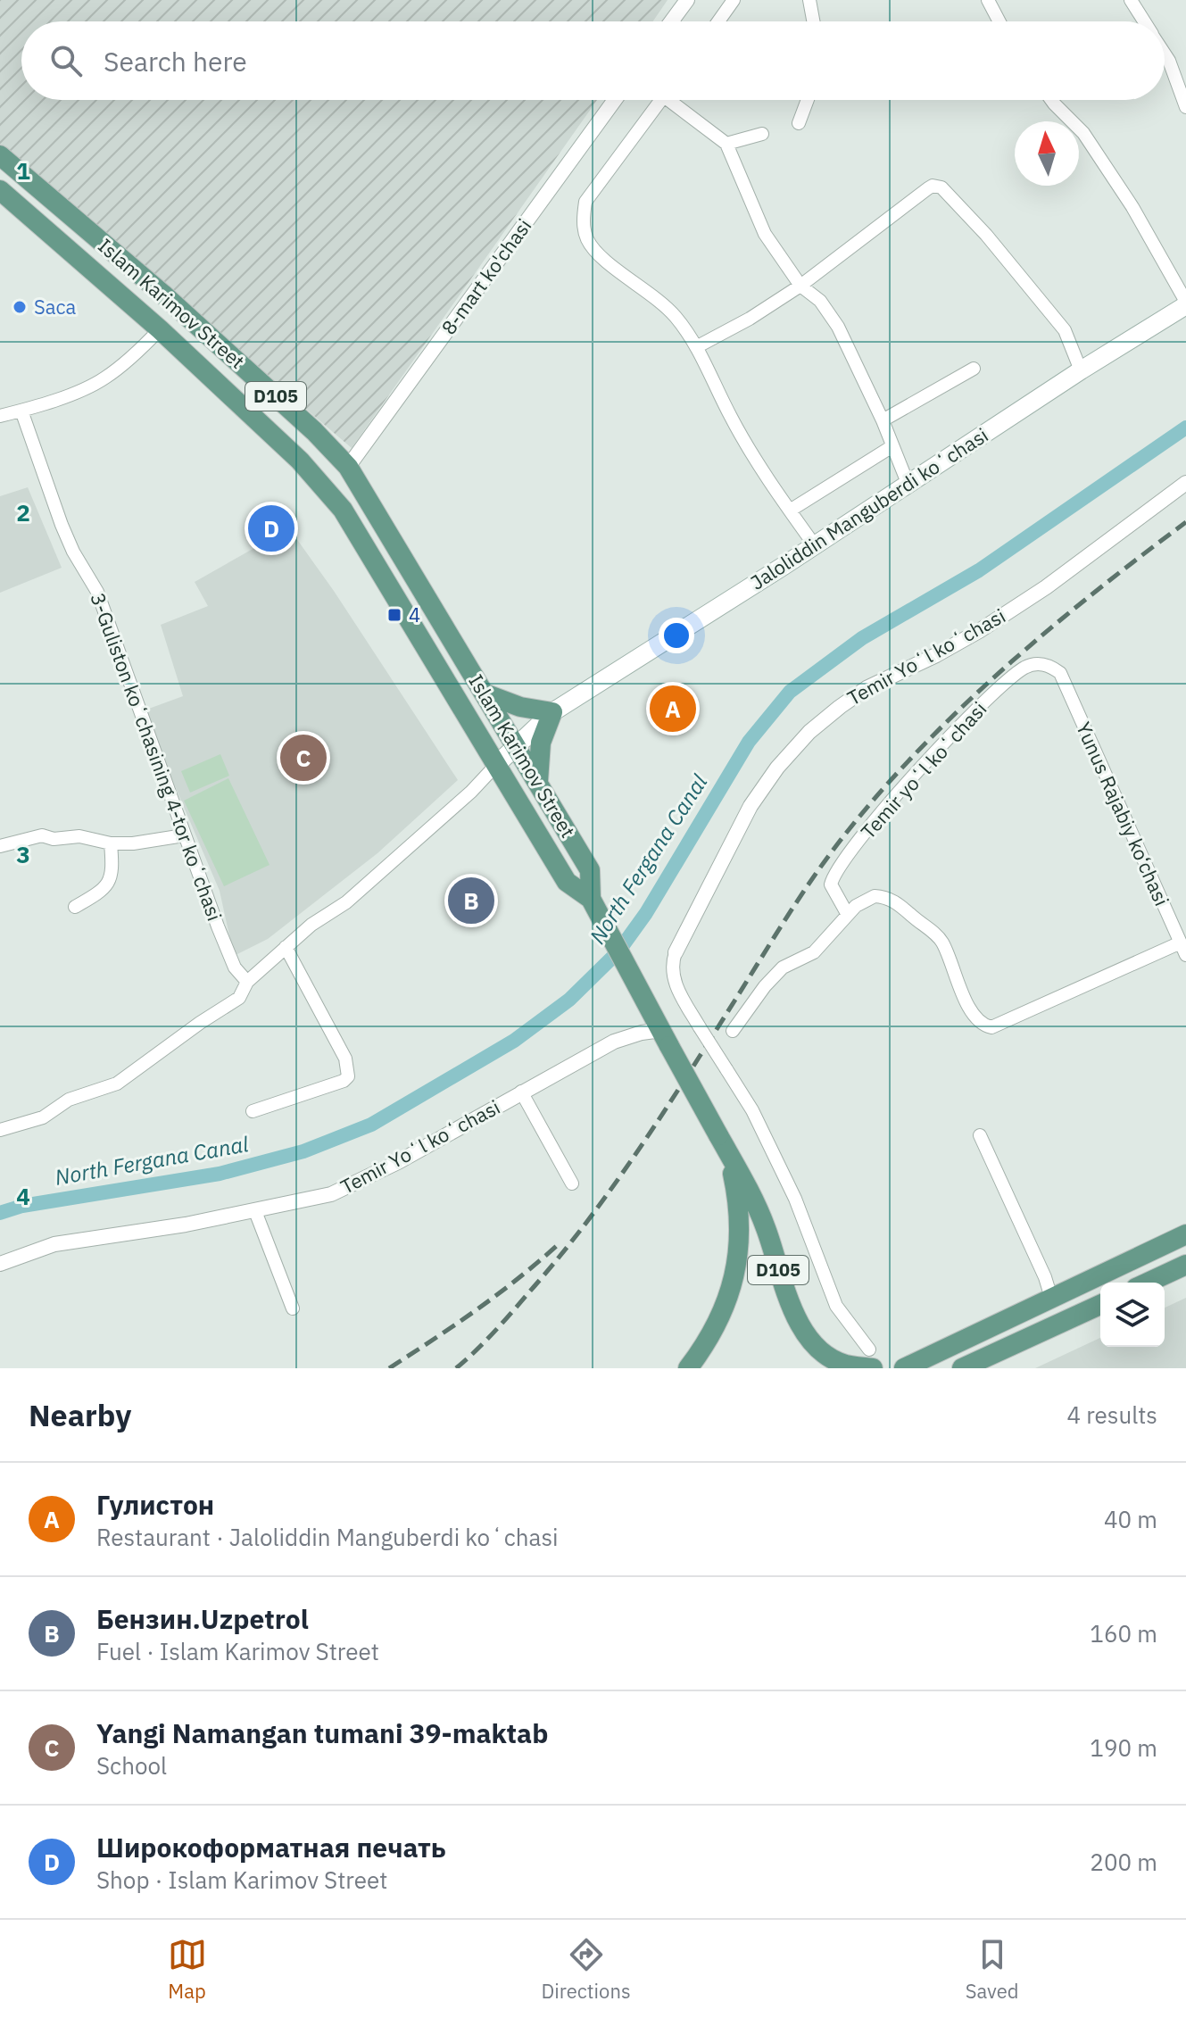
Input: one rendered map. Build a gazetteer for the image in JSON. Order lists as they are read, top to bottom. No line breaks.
{"streets":{"main road":["Islam Karimov Street","D105","Jaloliddin Manguberdi koʻchasi"],"street":["8-mart ko'chasi","Temir Yoʻl koʻchasi","3-Guliston koʻchasining 4-tor koʻchasi","Temir yoʻl koʻchasi","Yunus Rajabiy ko‘chasi"]},"crossings":[["8-mart ko'chasi","Islam Karimov Street"],["Islam Karimov Street","D105"],["Islam Karimov Street","Jaloliddin Manguberdi koʻchasi"],["Islam Karimov Street","Temir Yoʻl koʻchasi"],["Temir yoʻl koʻchasi","Yunus Rajabiy ko‘chasi"]],"water":["North Fergana Canal"],"places":{"other":["Saca"],"transit":["4"]},"north":"top","page":{"search":"Search here","pins":["D","A","C","B"],"heading":["Nearby","4 results"],"list":[{"mark":"A","name":"Гулистон","note":"Restaurant · Jaloliddin Manguberdi koʻchasi","value":"40 m"},{"mark":"B","name":"Бензин.Uzpetrol","note":"Fuel · Islam Karimov Street","value":"160 m"},{"mark":"C","name":"Yangi Namangan tumani 39-maktab","note":"School","value":"190 m"},{"mark":"D","name":"Широкоформатная печать","note":"Shop · Islam Karimov Street","value":"200 m"}],"nav":["Map","Directions","Saved"]},"grid":{"rows":["1","2","3","4"]}}
